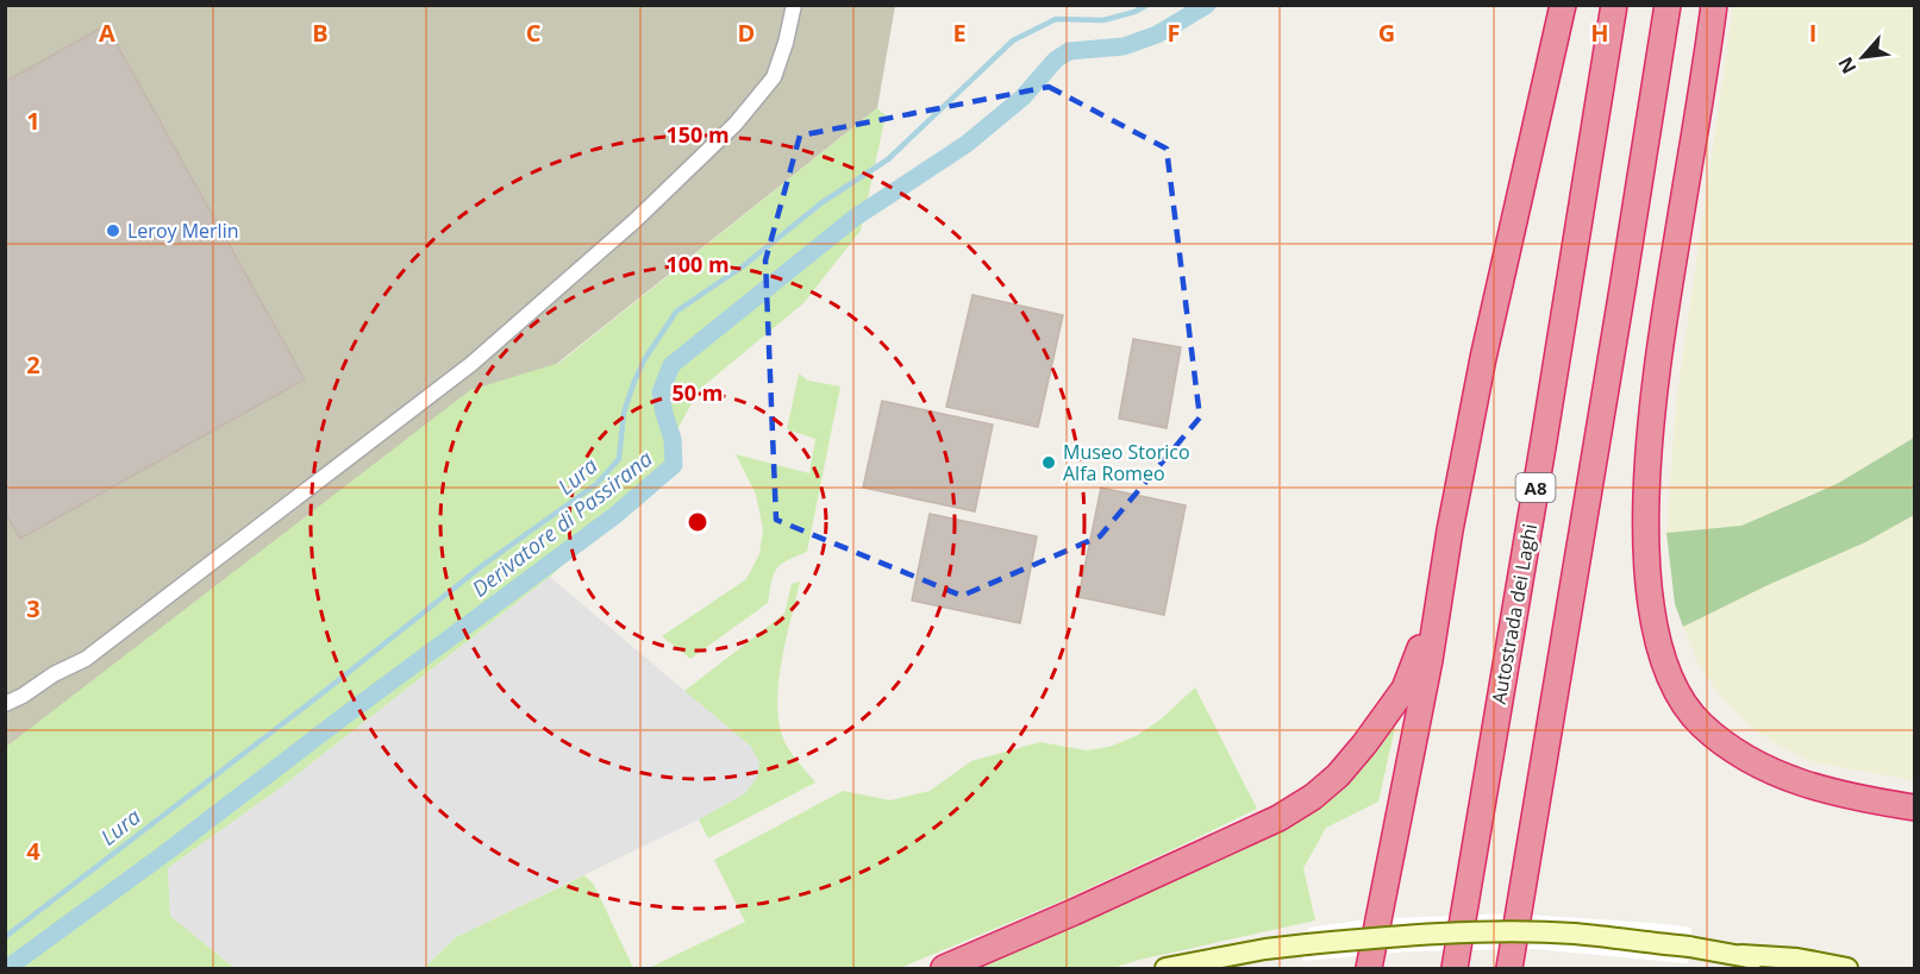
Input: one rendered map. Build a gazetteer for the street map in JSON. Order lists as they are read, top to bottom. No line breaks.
{"streets":{"highway":["A8","Autostrada dei Laghi"]},"water":["Lura","Derivatore di Passirana"],"places":["Leroy Merlin","Museo Storico Alfa Romeo"],"north":"bottom left","grid":{"columns":["A","B","C","D","E","F","G","H","I"],"rows":["1","2","3","4"]},"rings":["150 m","100 m","50 m"]}
